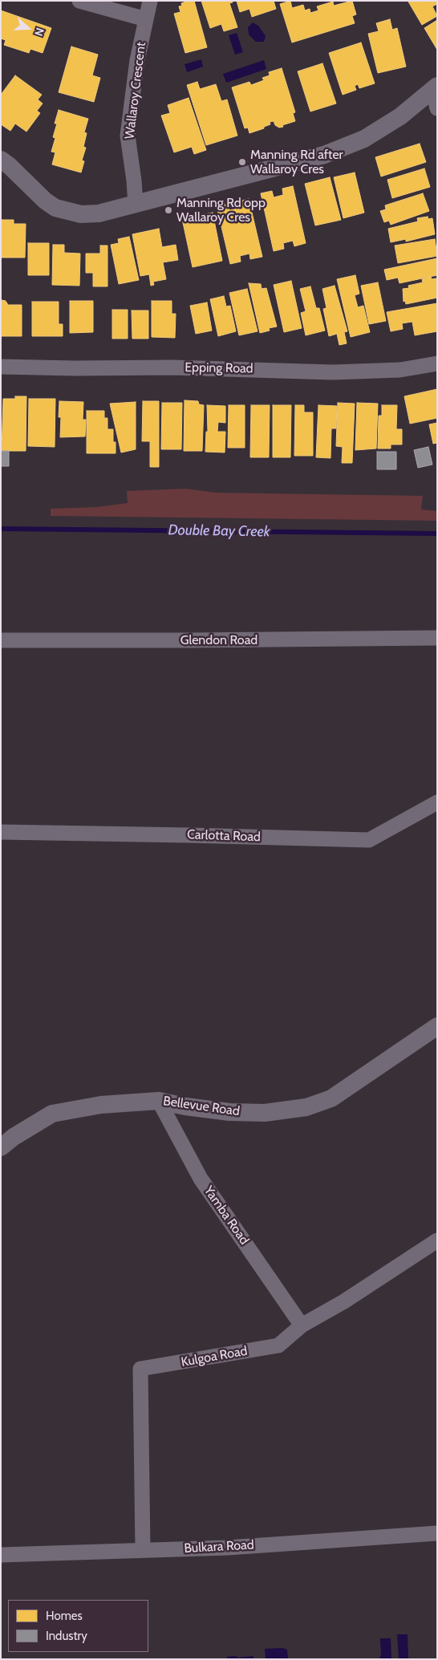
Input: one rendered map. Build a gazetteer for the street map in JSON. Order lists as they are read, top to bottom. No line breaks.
{"streets":{"street":["Wallaroy Crescent","Epping Road","Glendon Road","Carlotta Road","Bellevue Road","Yamba Road","Kulgoa Road","Bulkara Road"]},"crossings":[["Bellevue Road","Yamba Road"],["Yamba Road","Kulgoa Road"],["Kulgoa Road","Bulkara Road"]],"water":["Double Bay Creek"],"places":["Manning Rd after Wallaroy Cres","Manning Rd opp Wallaroy Cres"],"legend":["Homes","Industry"],"north":"right"}
